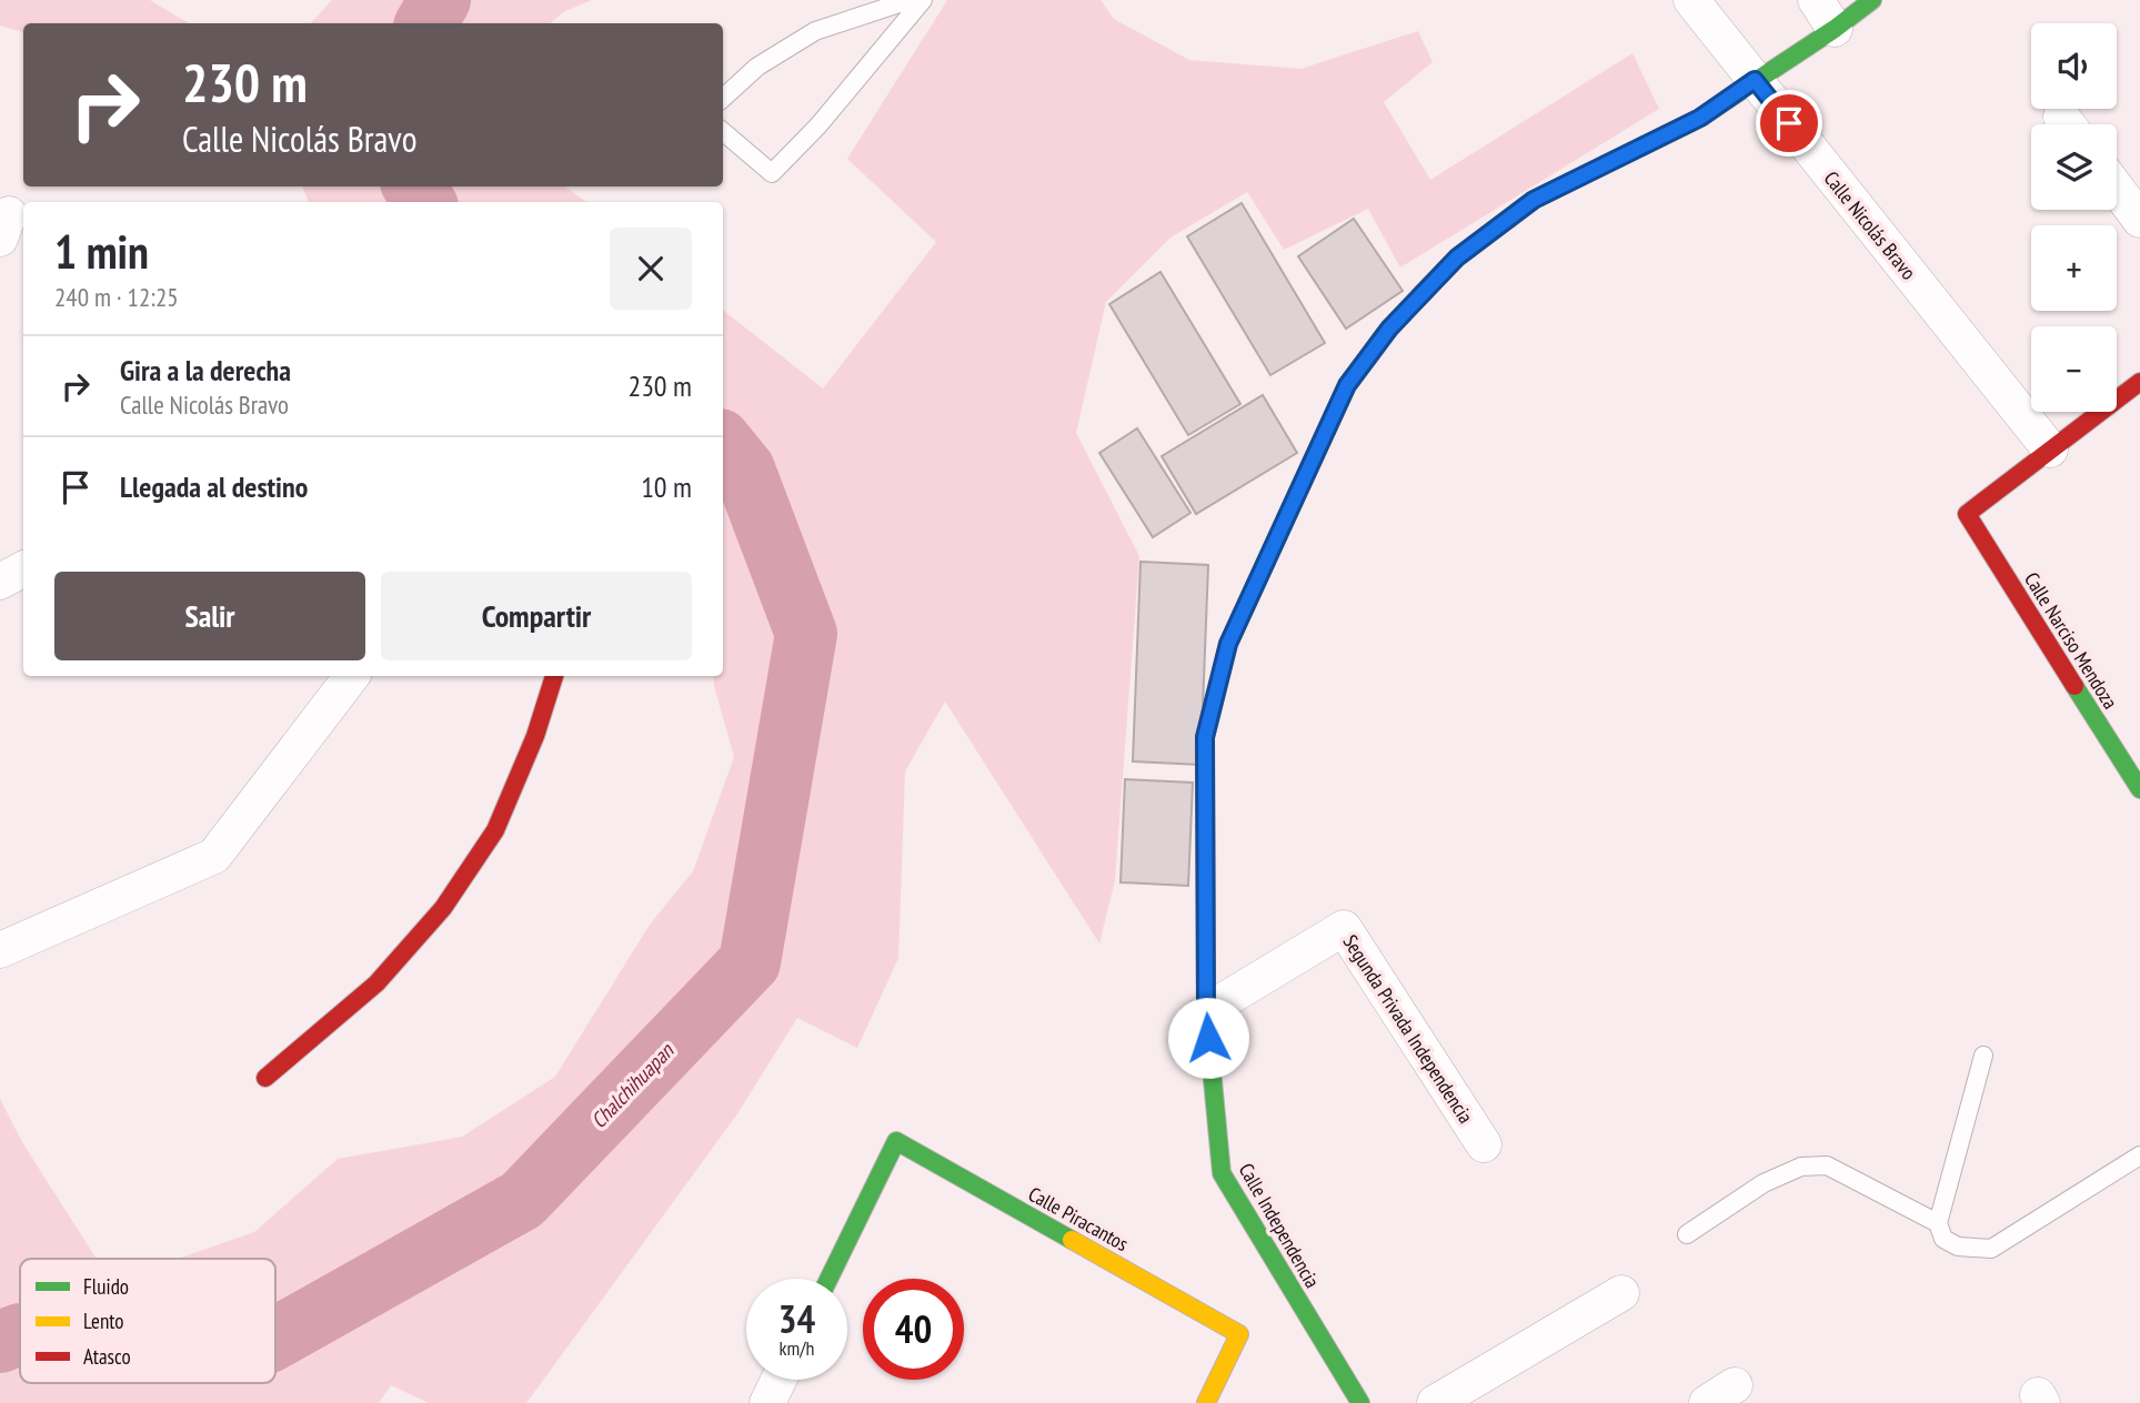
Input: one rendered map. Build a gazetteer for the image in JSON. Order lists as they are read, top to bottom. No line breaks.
{"streets":{"street":["Calle Nicolás Bravo","Calle Narciso Mendoza","Segunda Privada Independencia","Calle Piracantos","Calle Independencia"]},"crossings":[["Calle Nicolás Bravo","Calle Narciso Mendoza"],["Calle Nicolás Bravo","Calle Independencia"],["Segunda Privada Independencia","Calle Independencia"]],"water":["Chalchihuapan"],"legend":["Fluido","Lento","Atasco"],"page":{"map_buttons":["+","−"],"turn":["230 m","Calle Nicolás Bravo"],"heading":["1 min","240 m · 12:25"],"list":[{"name":"Gira a la derecha","note":"Calle Nicolás Bravo","value":"230 m"},{"name":"Llegada al destino","value":"10 m"}],"buttons":["Salir","Compartir"],"speed":"34 km/h","limit":"40"}}
